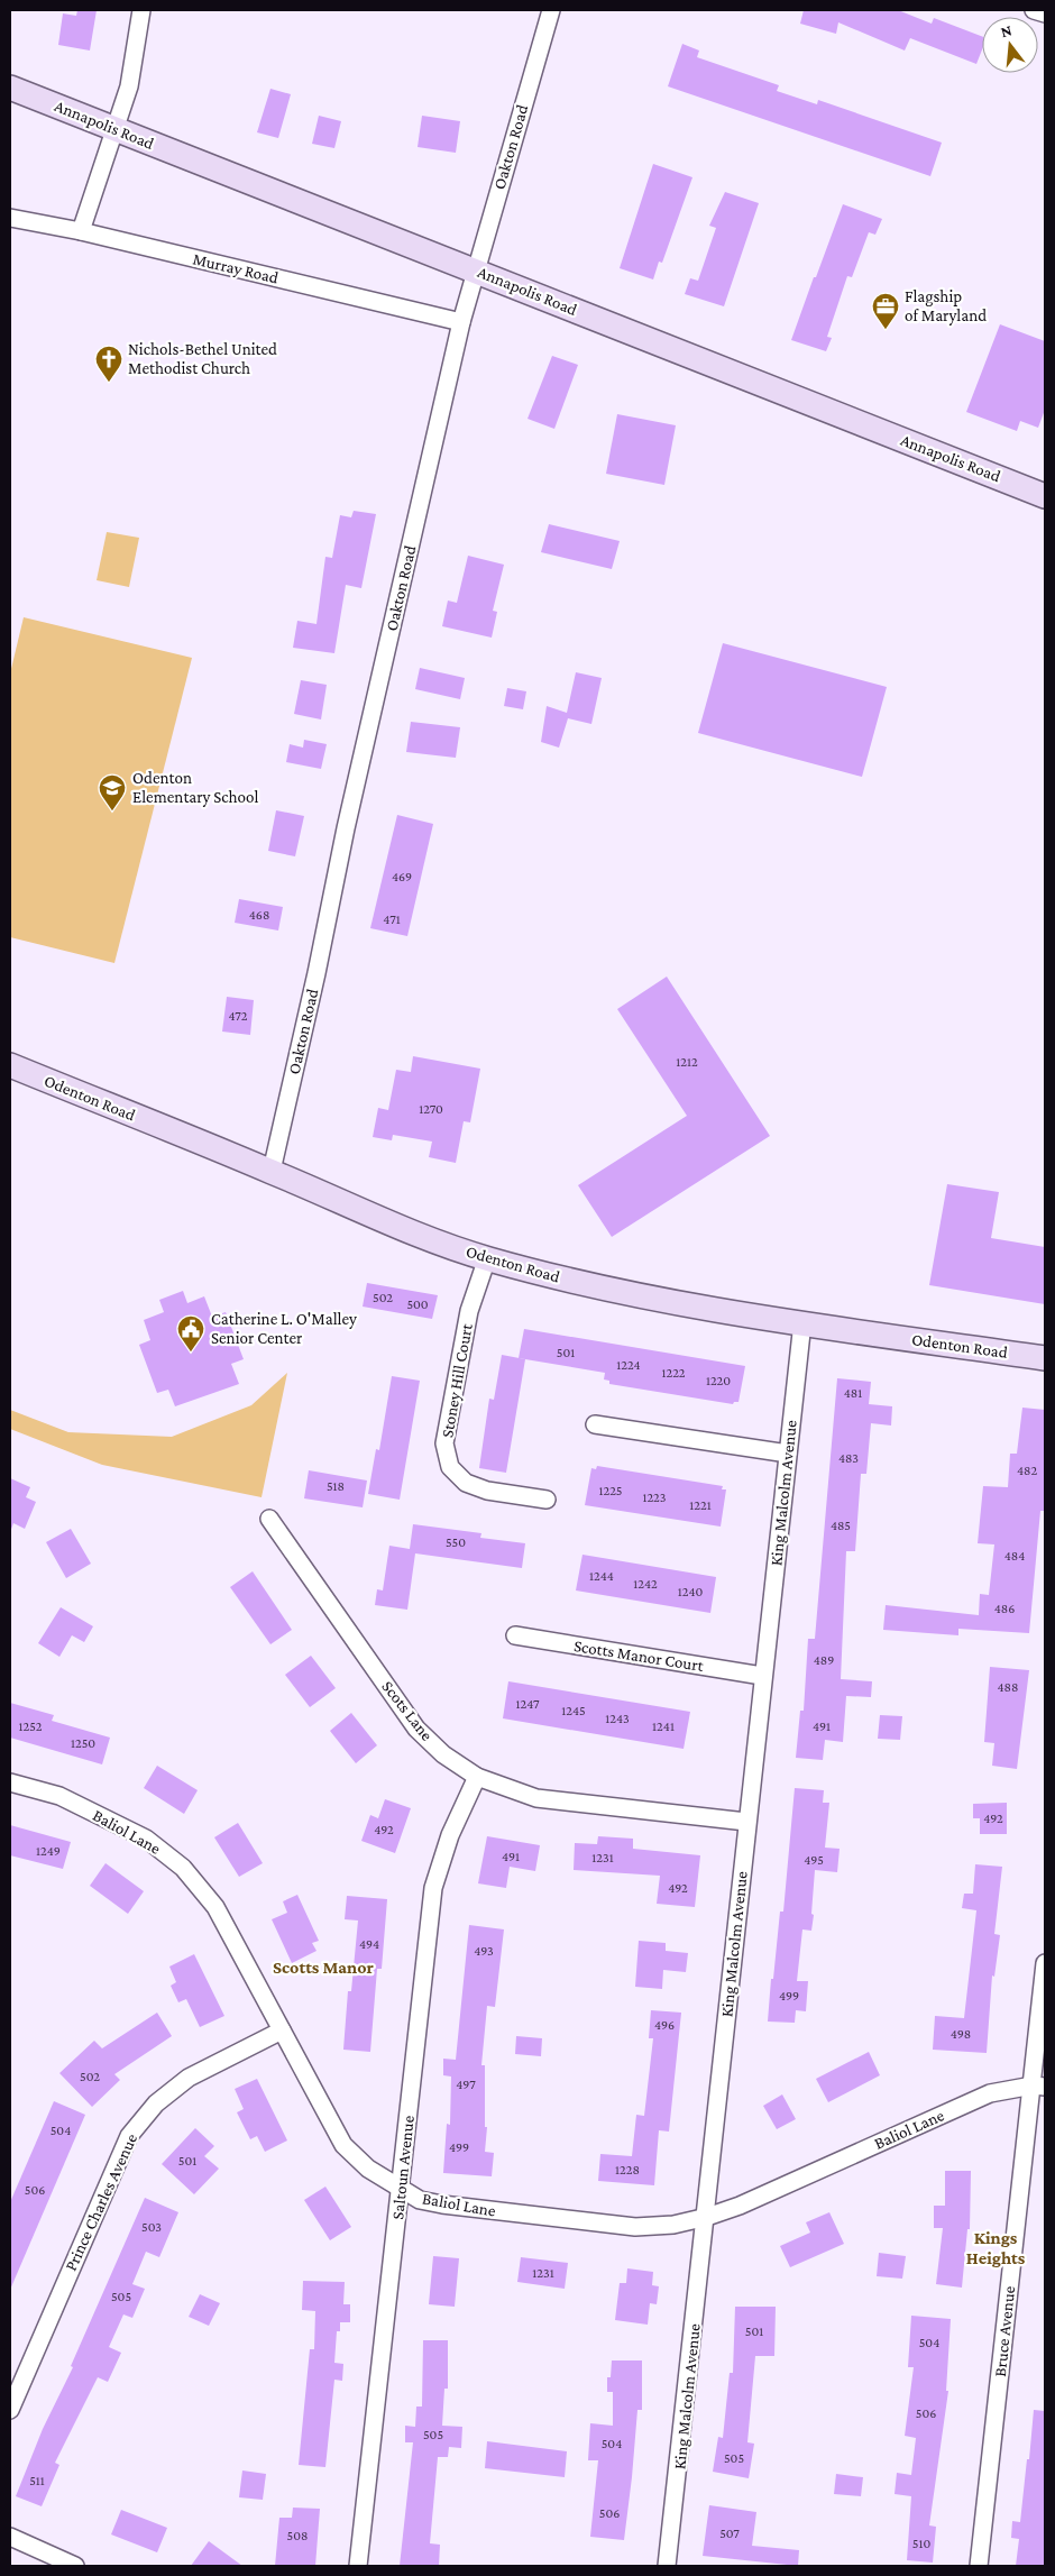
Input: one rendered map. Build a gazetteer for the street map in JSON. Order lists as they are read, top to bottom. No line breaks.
{"streets":{"main road":["Annapolis Road","Odenton Road"],"street":["Oakton Road","Murray Road","Stoney Hill Court","King Malcolm Avenue","Scotts Manor Court","Scots Lane","Baliol Lane","Saltoun Avenue","Prince Charles Avenue","Bruce Avenue"]},"crossings":[["Annapolis Road","Oakton Road"],["Oakton Road","Murray Road"],["Oakton Road","Odenton Road"],["Odenton Road","Stoney Hill Court"],["Odenton Road","King Malcolm Avenue"],["King Malcolm Avenue","Scotts Manor Court"],["King Malcolm Avenue","Scots Lane"],["King Malcolm Avenue","Baliol Lane"],["Scots Lane","Saltoun Avenue"],["Baliol Lane","Saltoun Avenue"],["Baliol Lane","Prince Charles Avenue"],["Baliol Lane","Bruce Avenue"]],"districts":["Scotts Manor","Kings Heights"],"places":{"office":["Flagship of Maryland"],"church":["Nichols-Bethel United Methodist Church"],"school or university":["Odenton Elementary School"],"public building":["Catherine L. O'Malley Senior Center"]},"house_numbers":["469","468","471","472","1212","1270","502","500","501","1224","1222","1220","481","483","482","518","1225","1223","1221","485","550","484","1244","1242","1240","486","489","488","1247","1245","1243","1252","1241","491","1250","492","492","1249","491","1231","495","492","494","493","499","496","498","502","497","504","499","501","1228","506","503","1231","505","501","504","506","505","504","505","511","506","507","508","510"],"north":"top"}
